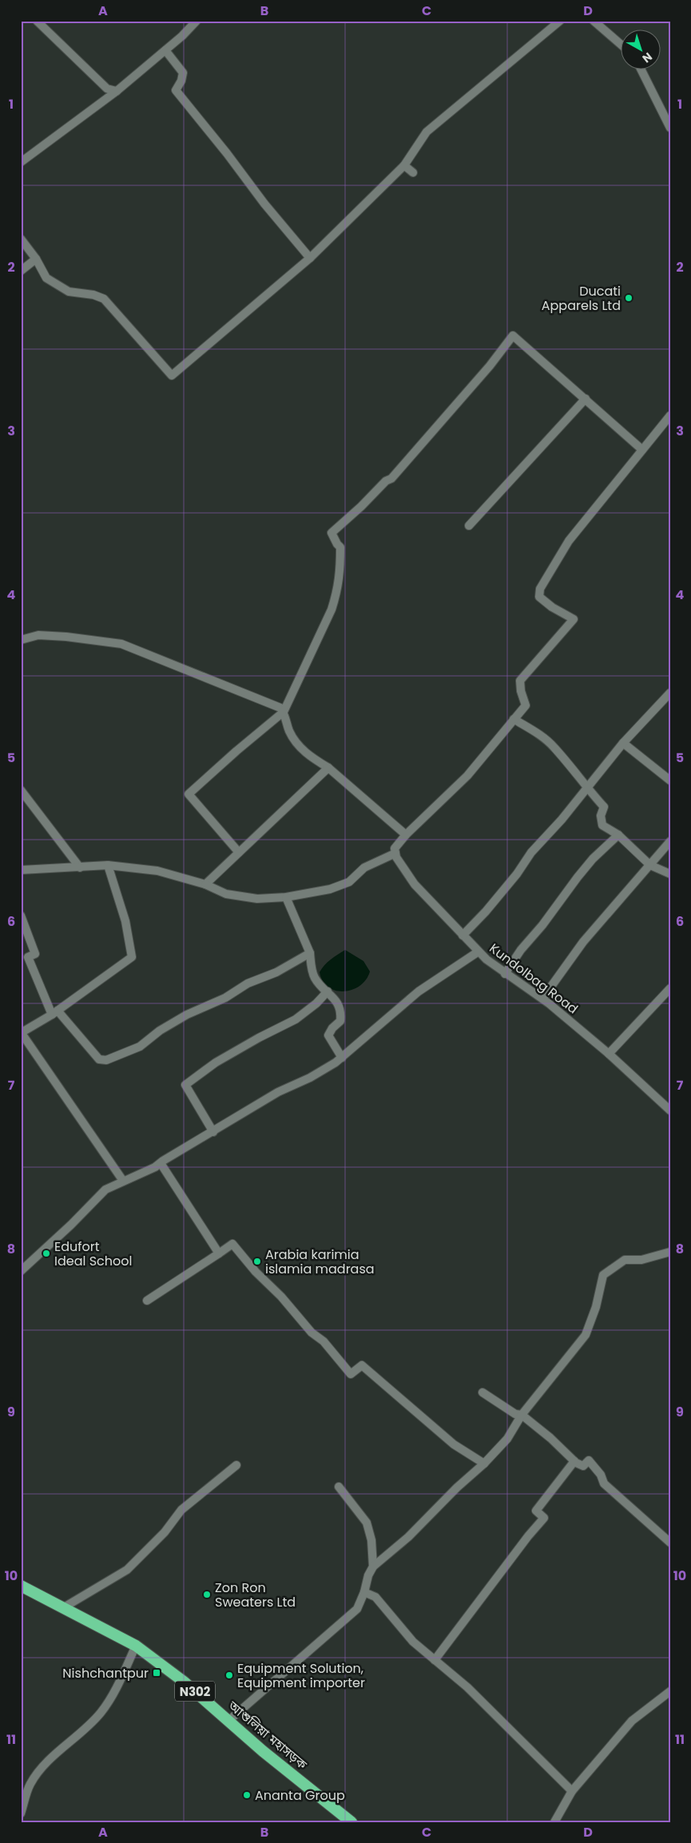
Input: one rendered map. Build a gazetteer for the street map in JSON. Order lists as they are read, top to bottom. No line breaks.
{"streets":{"highway":["N302","আশুলিয়া মহাসড়ক"],"street":["Kundolbag Road"]},"places":{"other":["Ducati Apparels Ltd","Edufort Ideal School","Arabia karimia islamia madrasa","Zon Ron Sweaters Ltd","Equipment Solution, Equipment importer","Ananta Group"],"transit":["Nishchantpur"]},"north":"bottom right","grid":{"columns":["A","B","C","D"],"rows":["1","2","3","4","5","6","7","8","9","10","11"]}}
